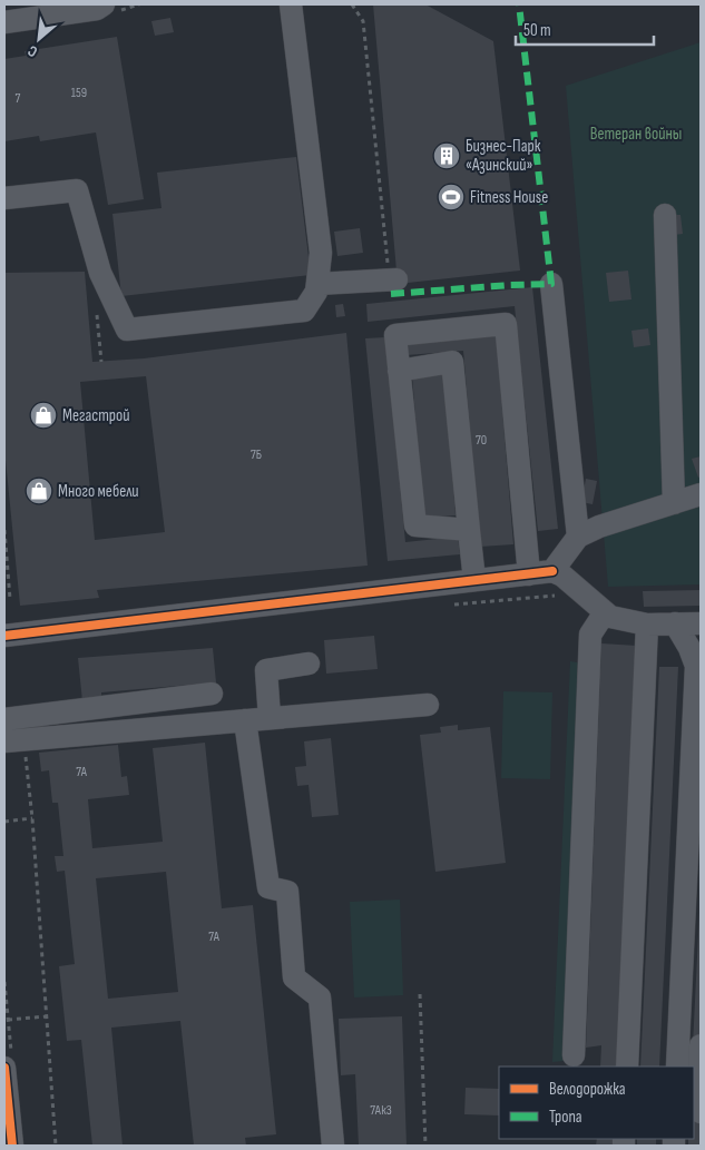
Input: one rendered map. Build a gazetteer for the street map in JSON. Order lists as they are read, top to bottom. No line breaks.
{"parks":["Ветеран войны"],"places":{"building":["Бизнес-Парк «Азинский»"],"sports":["Fitness House"],"shop":["Мегастрой","Много мебели"]},"house_numbers":["159","7","70","7Б","7А","7А","7Ак3"],"legend":["Велодорожка","Тропа"],"scale_bar":"50 m","north":"bottom left"}
